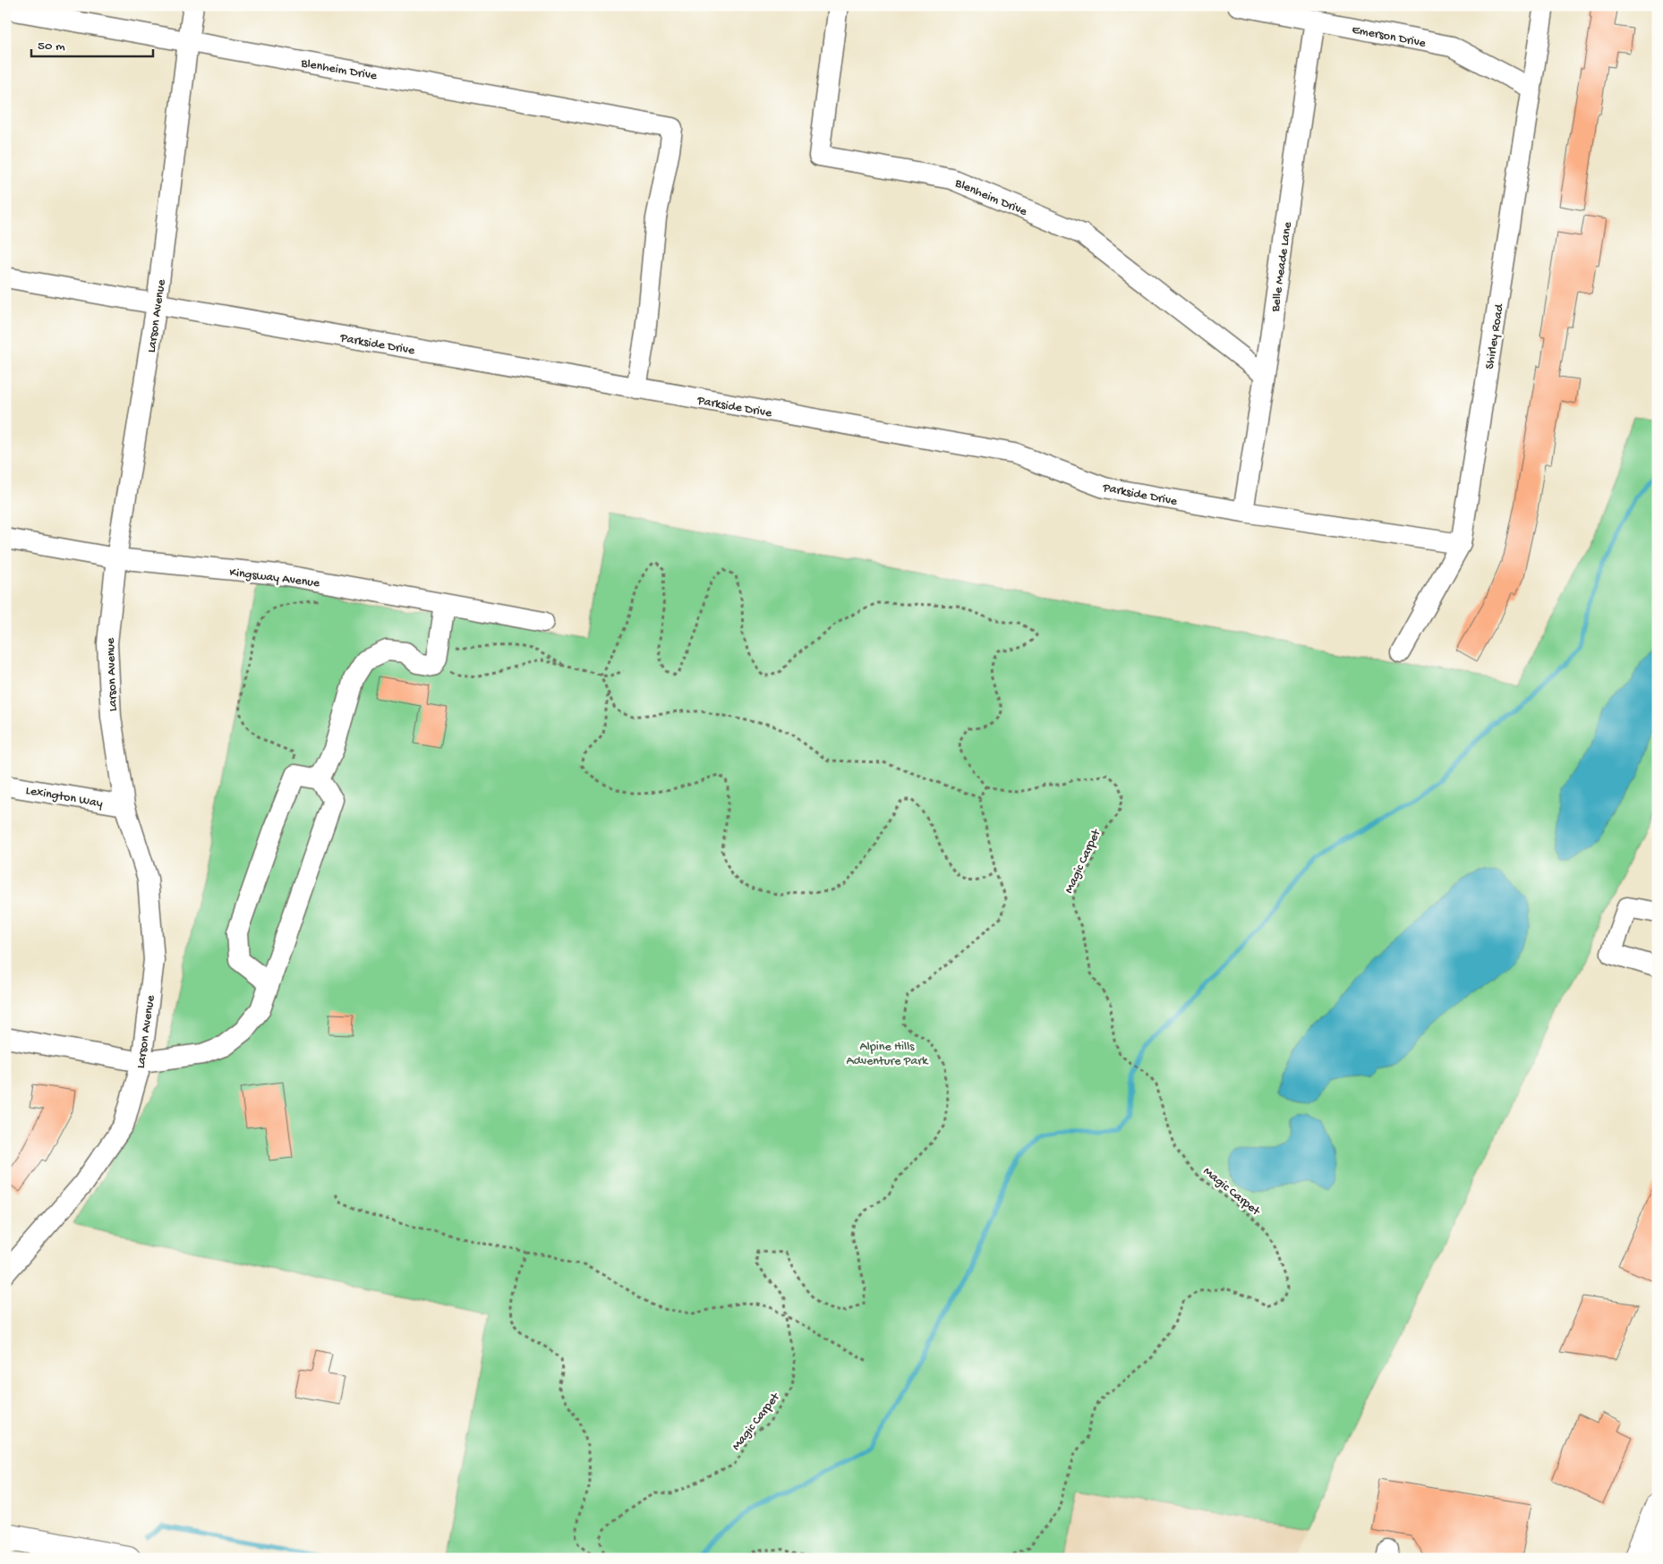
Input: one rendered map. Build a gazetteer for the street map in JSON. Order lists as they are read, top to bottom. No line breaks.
{"streets":{"street":["Emerson Drive","Blenheim Drive","Belle Meade Lane","Larson Avenue","Shirley Road","Parkside Drive","Kingsway Avenue","Lexington Way"],"path":["Magic Carpet"]},"crossings":[["Emerson Drive","Belle Meade Lane"],["Emerson Drive","Shirley Road"],["Blenheim Drive","Belle Meade Lane"],["Blenheim Drive","Larson Avenue"],["Blenheim Drive","Parkside Drive"],["Belle Meade Lane","Parkside Drive"],["Larson Avenue","Parkside Drive"],["Larson Avenue","Kingsway Avenue"],["Larson Avenue","Lexington Way"],["Shirley Road","Parkside Drive"]],"parks":["Alpine Hills Adventure Park"],"scale_bar":"50 m"}
